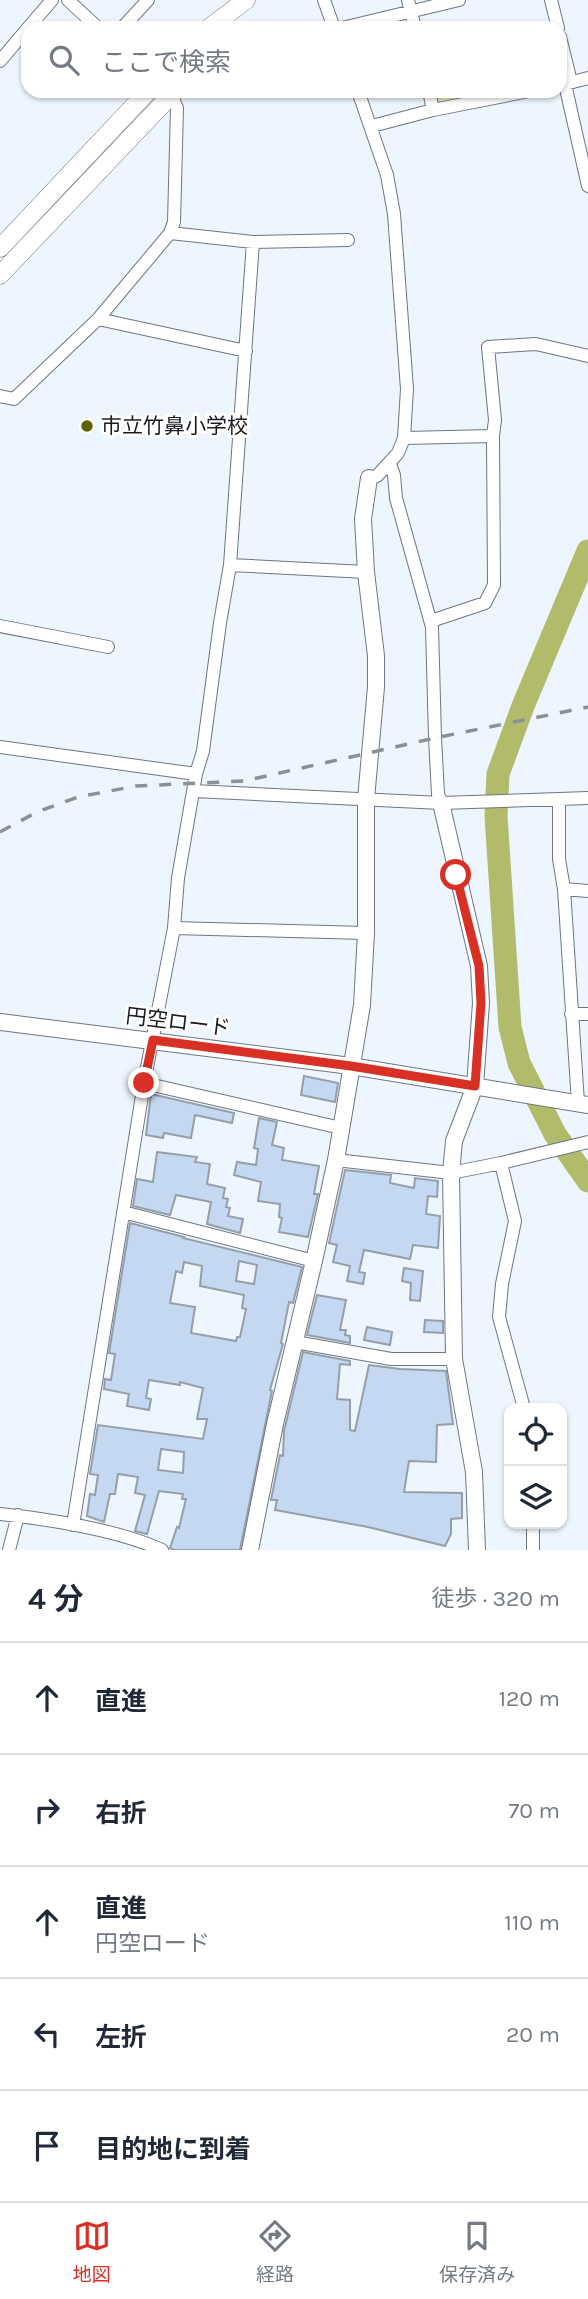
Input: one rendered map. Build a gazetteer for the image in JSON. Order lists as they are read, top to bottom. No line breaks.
{"streets":{"street":["円空ロード"]},"places":["市立竹鼻小学校"],"page":{"search":"ここで検索","heading":["4 分","徒歩 · 320 m"],"list":[["直進","120 m"],["右折","70 m"],["直進","円空ロード","110 m"],["左折","20 m"],"目的地に到着"],"nav":["地図","経路","保存済み"]}}
